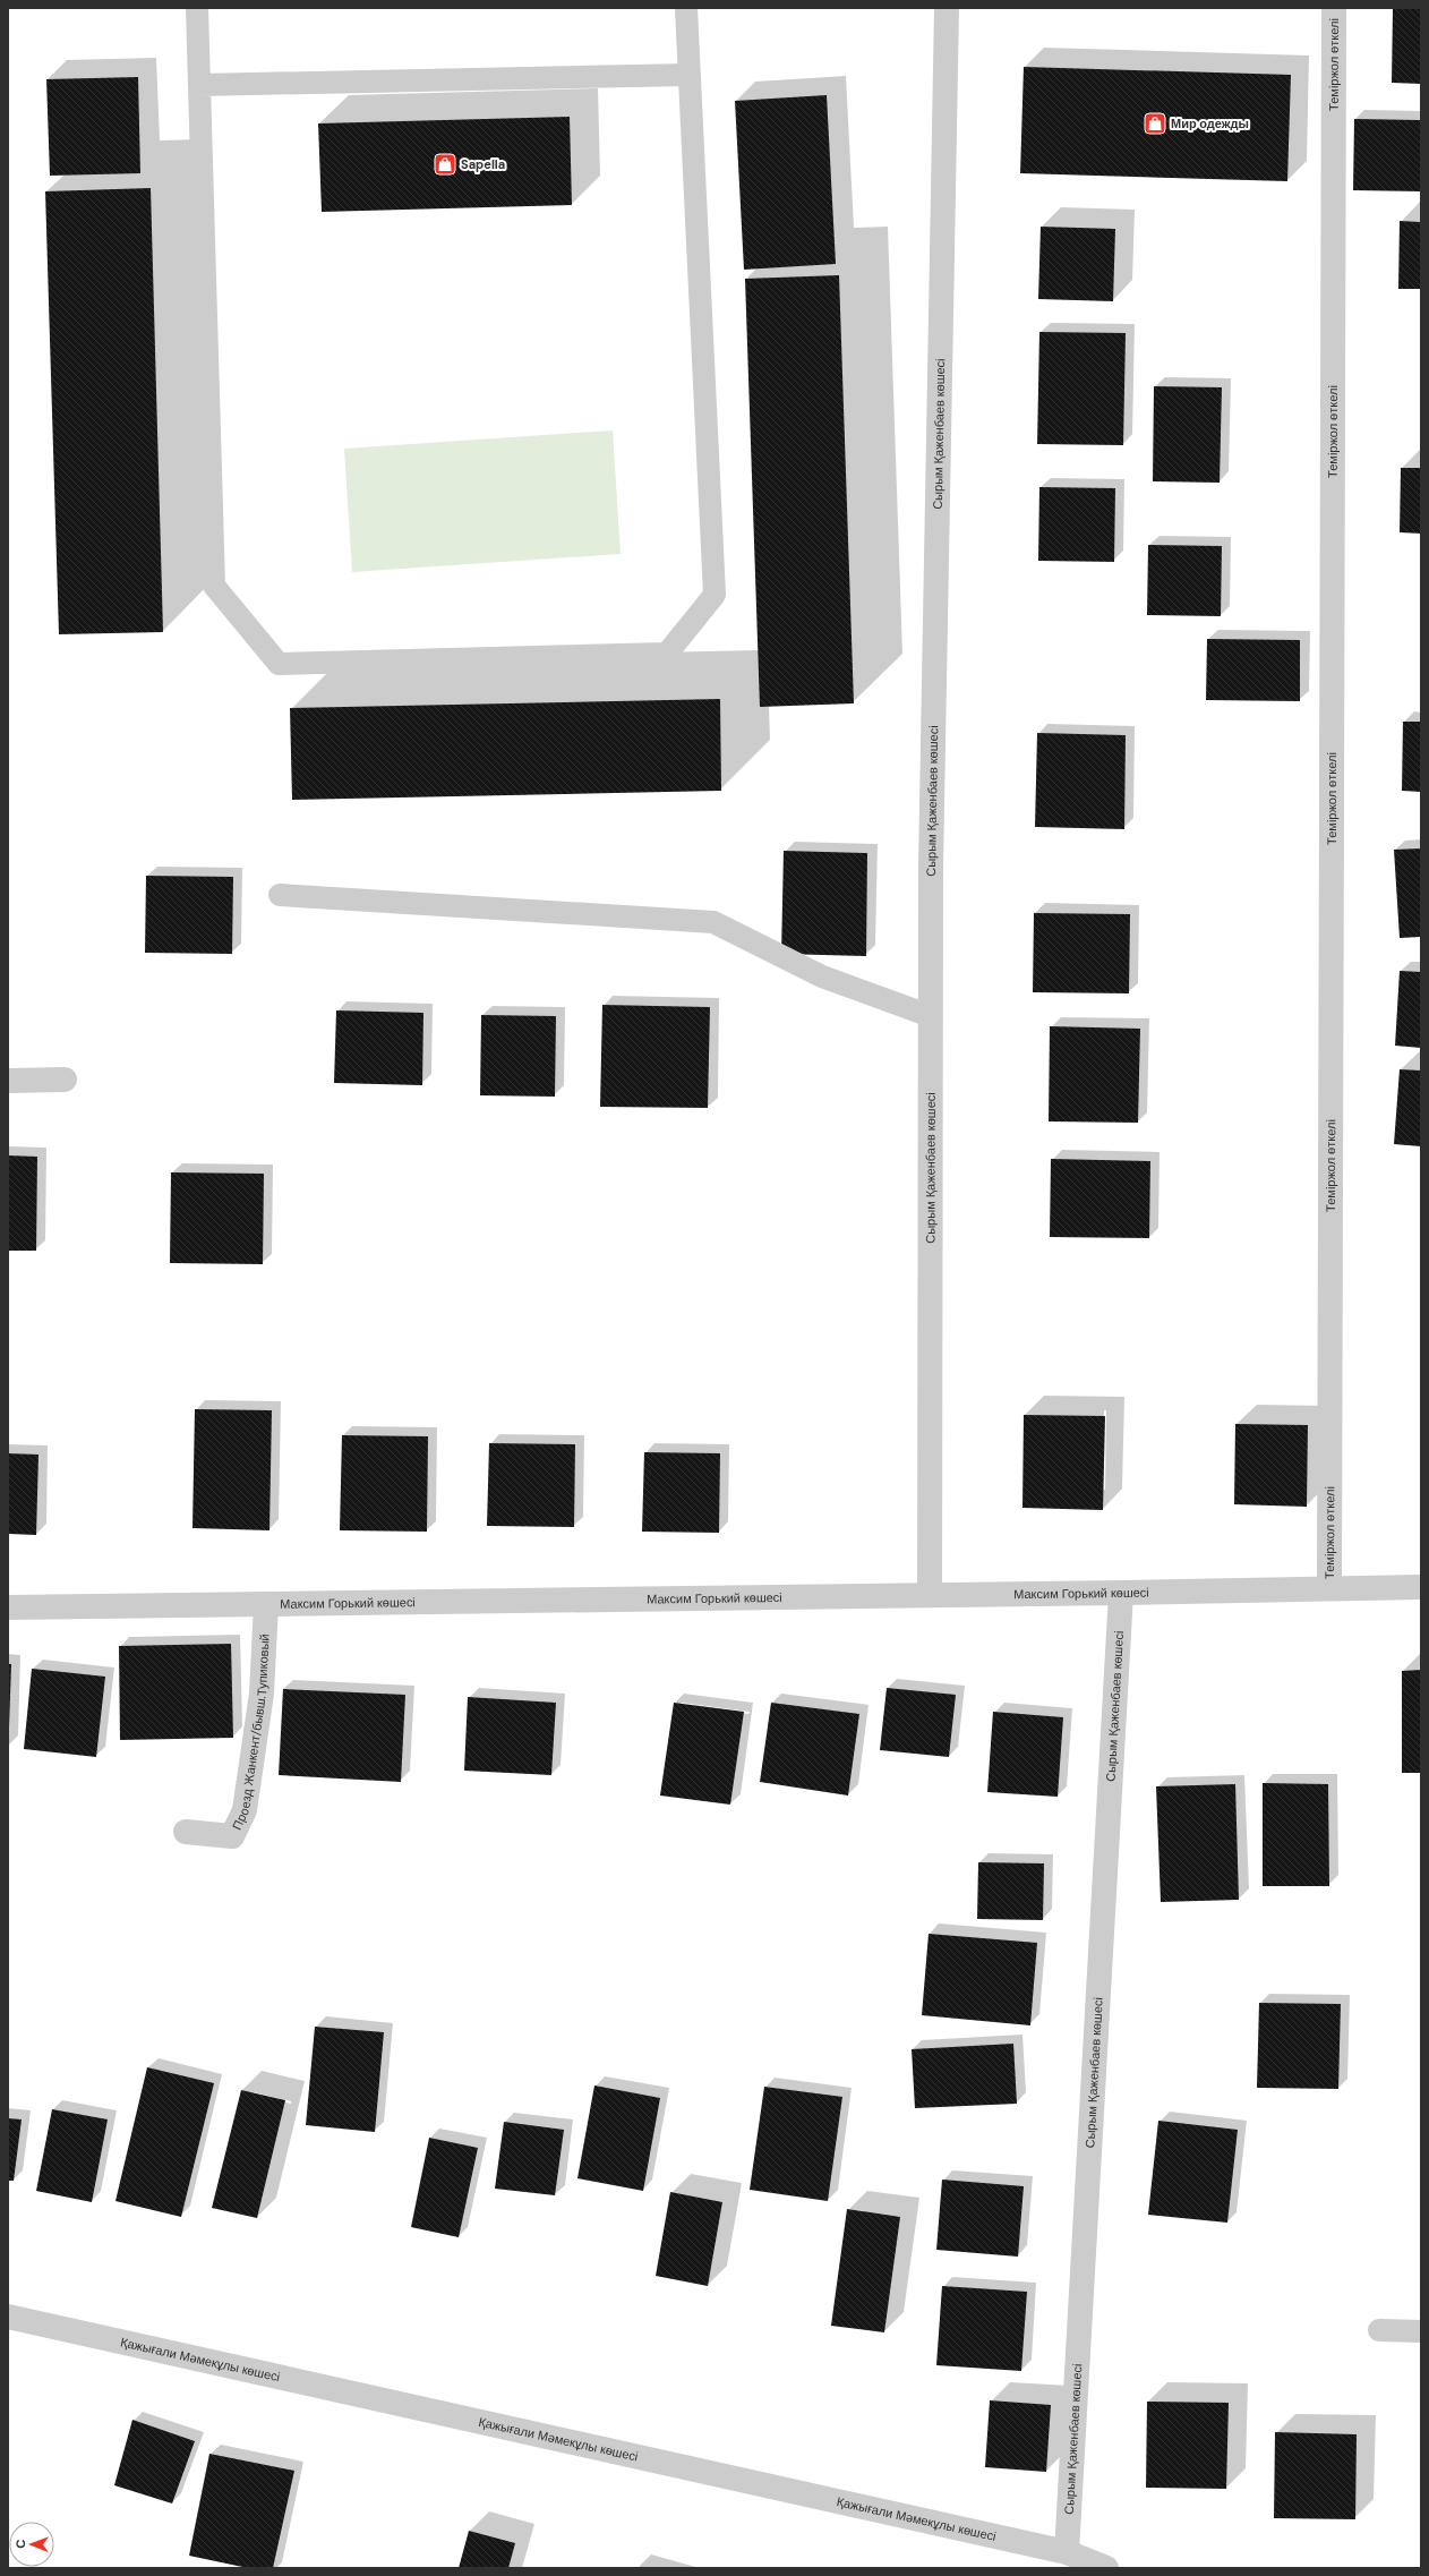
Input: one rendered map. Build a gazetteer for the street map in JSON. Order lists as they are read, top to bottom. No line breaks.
{"streets":{"street":["Теміржол өткелі","Сырым Қаженбаев көшесі","Максим Горький көшесі","Проезд Жанкент/бывш.Тупиковый","Қажығали Мәмекұлы көшесі"]},"crossings":[["Теміржол өткелі","Максим Горький көшесі"],["Сырым Қаженбаев көшесі","Максим Горький көшесі"],["Сырым Қаженбаев көшесі","Қажығали Мәмекұлы көшесі"],["Максим Горький көшесі","Проезд Жанкент/бывш.Тупиковый"]],"places":{"shop":["Мир одежды","Sapella"]},"north":"left"}
